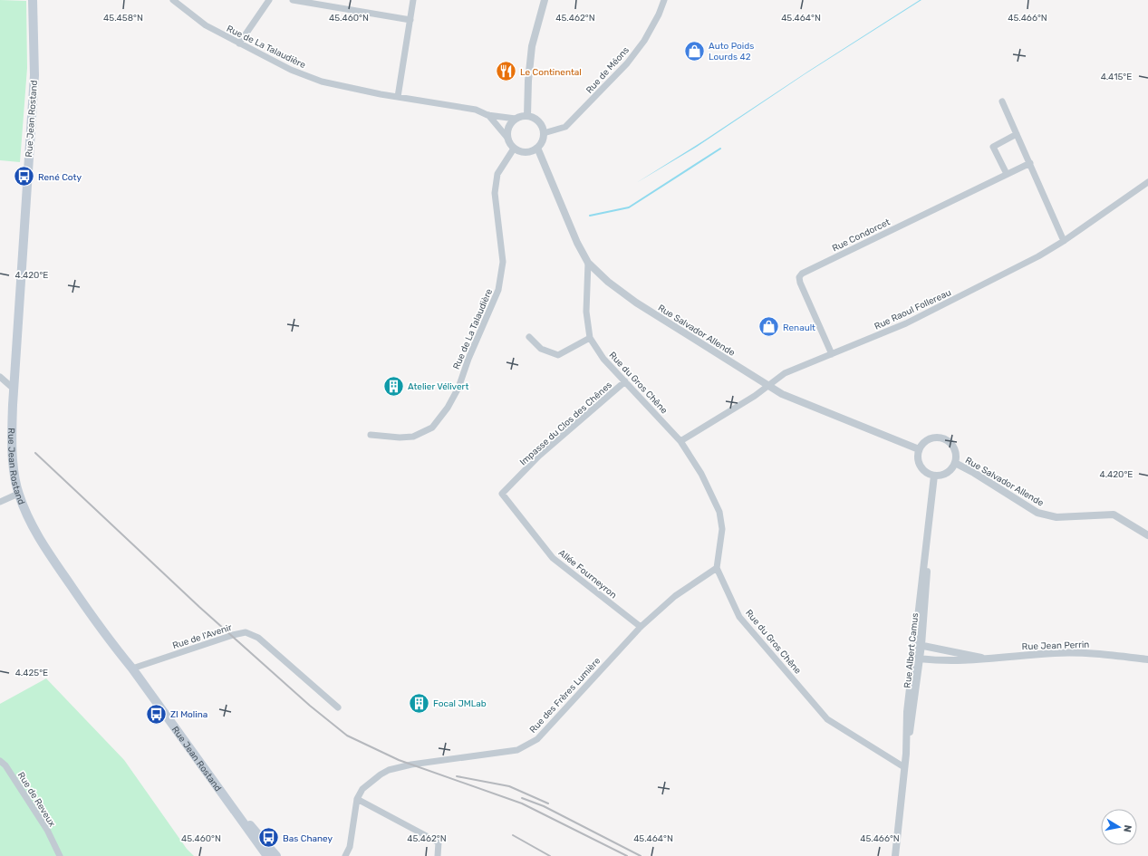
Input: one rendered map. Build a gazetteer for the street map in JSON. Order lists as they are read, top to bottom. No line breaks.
{"streets":{"main road":["Rue Jean Rostand"],"street":["Rue de La Talaudière","Rue de Méons","Rue Condorcet","Rue Raoul Follereau","Rue Salvador Allende","Rue du Gros Chêne","Impasse du Clos des Chênes","Allée Fourneyron","Rue de l'Avenir","Rue Jean Perrin","Rue Albert Camus","Rue des Frères Lumière","Rue de Reveux"]},"crossings":[["Rue de La Talaudière","Rue de Méons"],["Rue de La Talaudière","Rue Salvador Allende"],["Rue de Méons","Rue Salvador Allende"],["Rue Jean Rostand","Rue de l'Avenir"],["Rue Condorcet","Rue Raoul Follereau"],["Rue Raoul Follereau","Rue Salvador Allende"],["Rue Raoul Follereau","Rue du Gros Chêne"],["Rue Salvador Allende","Rue du Gros Chêne"],["Rue Salvador Allende","Rue Albert Camus"],["Rue du Gros Chêne","Impasse du Clos des Chênes"],["Rue du Gros Chêne","Rue Albert Camus"],["Rue du Gros Chêne","Rue des Frères Lumière"],["Impasse du Clos des Chênes","Allée Fourneyron"],["Allée Fourneyron","Rue des Frères Lumière"],["Rue Jean Perrin","Rue Albert Camus"]],"places":{"shop":["Auto Poids Lourds 42","Renault"],"restaurant":["Le Continental"],"bus stop":["René Coty","ZI Molina","Bas Chaney"],"building":["Atelier Vélivert","Focal JMLab"]},"north":"right","coordinates":["45.458°N","45.460°N","45.462°N","45.464°N","45.466°N","4.415°E","4.420°E","4.425°E"]}
